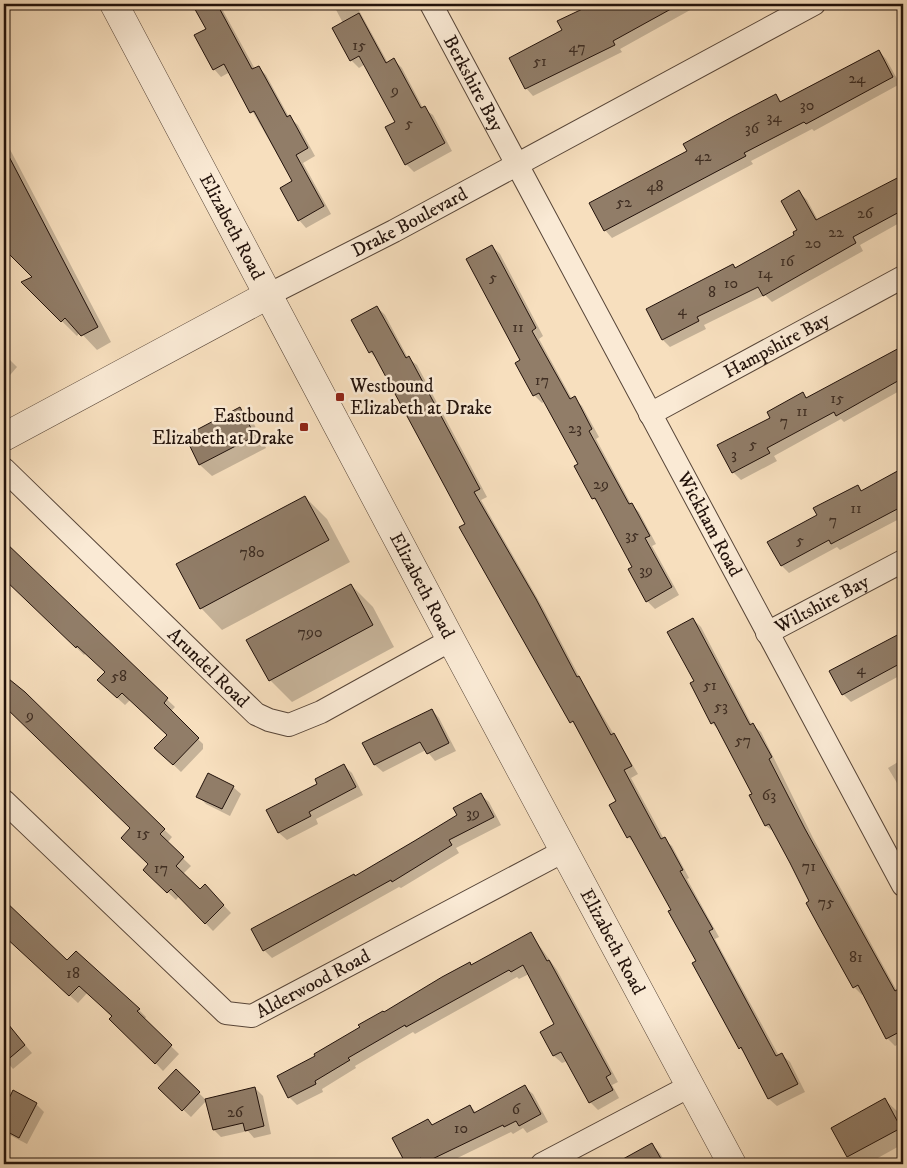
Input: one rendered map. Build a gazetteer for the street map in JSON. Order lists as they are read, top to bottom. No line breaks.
{"streets":{"street":["Berkshire Bay","Drake Boulevard","Elizabeth Road","Hampshire Bay","Wickham Road","Wiltshire Bay","Arundel Road","Alderwood Road"]},"crossings":[["Berkshire Bay","Drake Boulevard"],["Berkshire Bay","Wickham Road"],["Drake Boulevard","Elizabeth Road"],["Drake Boulevard","Wickham Road"],["Elizabeth Road","Arundel Road"],["Elizabeth Road","Alderwood Road"],["Hampshire Bay","Wickham Road"],["Wickham Road","Wiltshire Bay"]],"places":{"transit":["Westbound Elizabeth at Drake","Eastbound Elizabeth at Drake"]},"house_numbers":["15","47","51","24","9","30","34","5","36","42","48","52","26","22","20","16","14","5","10","8","4","11","17","15","11","7","23","5","3","29","11","7","35","5","780","39","790","4","58","51","53","9","57","63","39","15","71","17","75","81","18","6","26","10"]}
